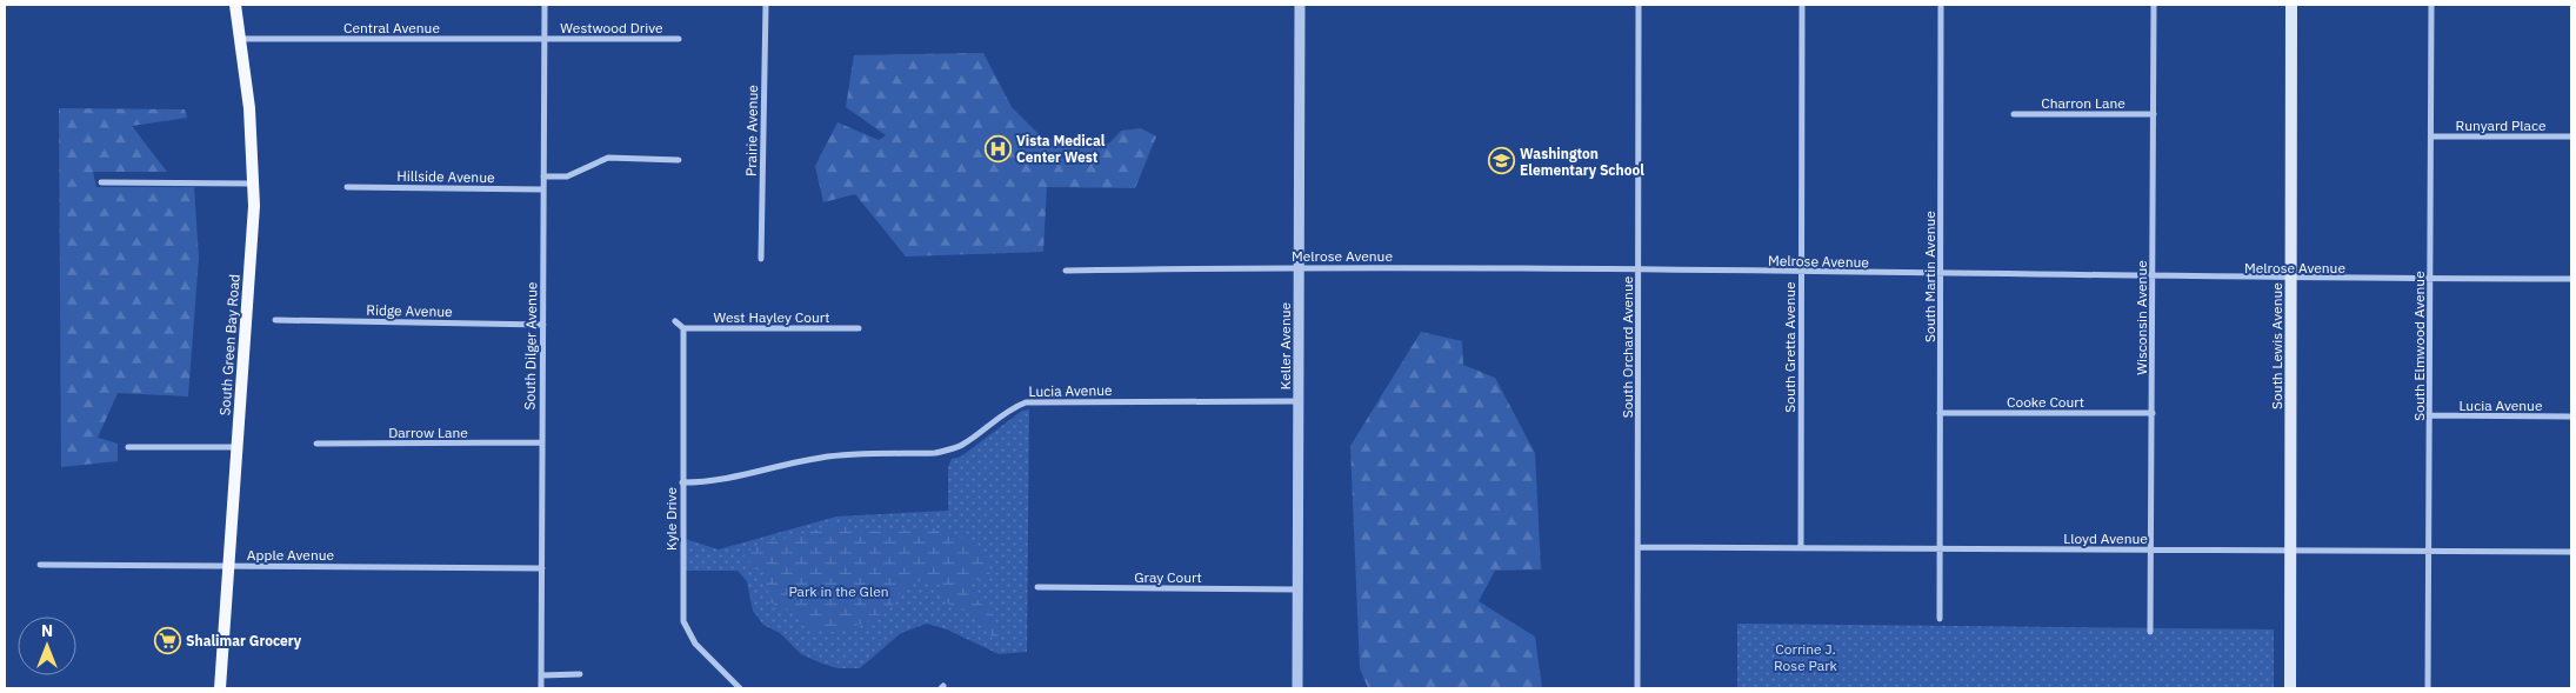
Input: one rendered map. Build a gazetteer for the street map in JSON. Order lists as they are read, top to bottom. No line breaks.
{"streets":{"main road":["South Green Bay Road","South Lewis Avenue"],"street":["Central Avenue","Westwood Drive","Charron Lane","Runyard Place","Prairie Avenue","Hillside Avenue","Melrose Avenue","South Martin Avenue","Ridge Avenue","West Hayley Court","Wisconsin Avenue","South Dilger Avenue","Keller Avenue","South Elmwood Avenue","South Orchard Avenue","South Gretta Avenue","Lucia Avenue","Cooke Court","Darrow Lane","Kyle Drive","Lloyd Avenue","Apple Avenue","Gray Court"]},"crossings":[["Central Avenue","Westwood Drive"],["Central Avenue","South Green Bay Road"],["Central Avenue","South Dilger Avenue"],["Westwood Drive","South Dilger Avenue"],["Charron Lane","Wisconsin Avenue"],["Runyard Place","South Elmwood Avenue"],["Hillside Avenue","South Dilger Avenue"],["Melrose Avenue","South Martin Avenue"],["Melrose Avenue","Wisconsin Avenue"],["Melrose Avenue","Keller Avenue"],["Melrose Avenue","South Lewis Avenue"],["Melrose Avenue","South Elmwood Avenue"],["Melrose Avenue","South Orchard Avenue"],["Melrose Avenue","South Gretta Avenue"],["South Martin Avenue","Cooke Court"],["South Martin Avenue","Lloyd Avenue"],["Ridge Avenue","South Dilger Avenue"],["West Hayley Court","Kyle Drive"],["Wisconsin Avenue","Cooke Court"],["Wisconsin Avenue","Lloyd Avenue"],["South Green Bay Road","Apple Avenue"],["South Dilger Avenue","Darrow Lane"],["South Dilger Avenue","Apple Avenue"],["Keller Avenue","Lucia Avenue"],["Keller Avenue","Gray Court"],["South Lewis Avenue","Lloyd Avenue"],["South Elmwood Avenue","Lucia Avenue"],["South Elmwood Avenue","Lloyd Avenue"],["South Orchard Avenue","Lloyd Avenue"],["South Gretta Avenue","Lloyd Avenue"],["Lucia Avenue","Kyle Drive"]],"parks":["Park in the Glen","Corrine J. Rose Park"],"places":{"hospital":["Vista Medical Center West"],"school or university":["Washington Elementary School"],"supermarket":["Shalimar Grocery"]},"north":"top"}
